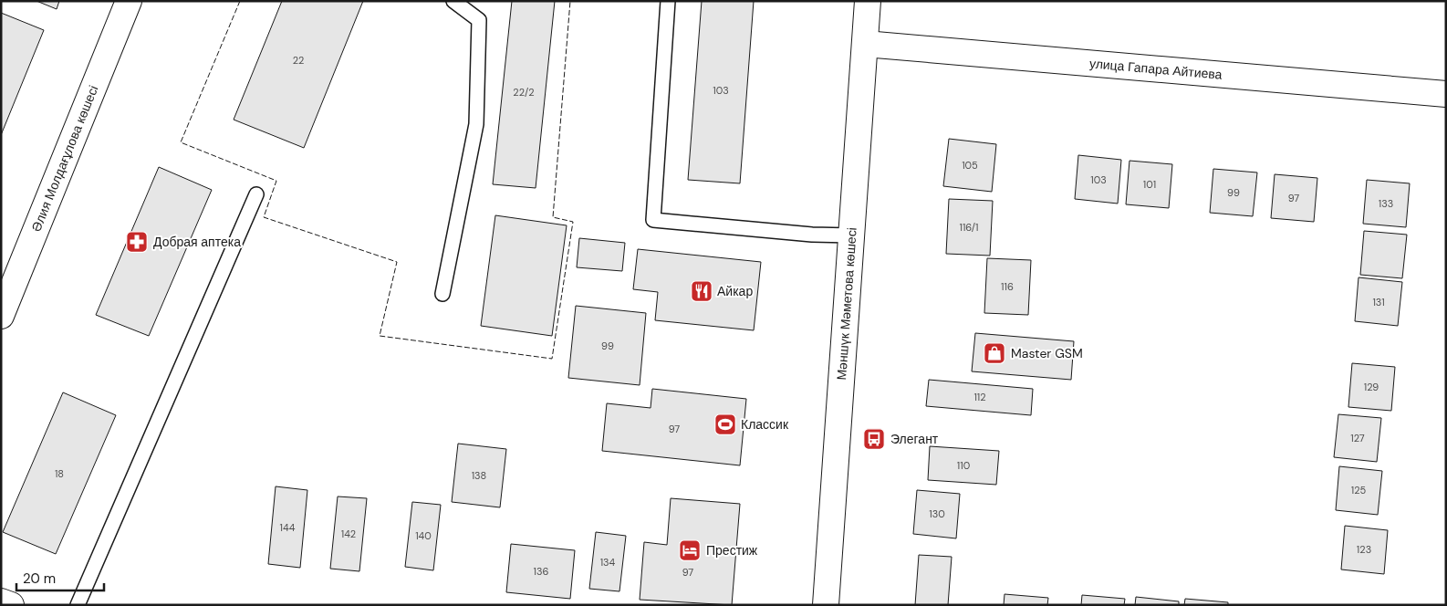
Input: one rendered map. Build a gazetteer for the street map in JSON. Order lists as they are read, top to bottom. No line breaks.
{"streets":{"main road":["улица Гапара Айтиева","Әлия Молдағұлова көшесі","Мәншүк Мәметова көшесі"]},"crossings":[["улица Гапара Айтиева","Мәншүк Мәметова көшесі"]],"places":{"pharmacy":["Добрая аптека"],"restaurant":["Айкар"],"shop":["Master GSM"],"sports":["Классик"],"bus stop":["Элегант"],"hotel":["Престиж"]},"house_numbers":["22","103","22/2","105","103","101","99","97","133","116/1","116","131","99","129","112","97","127","110","18","138","125","130","144","142","140","123","134","136","97"],"scale_bar":"20 m"}
